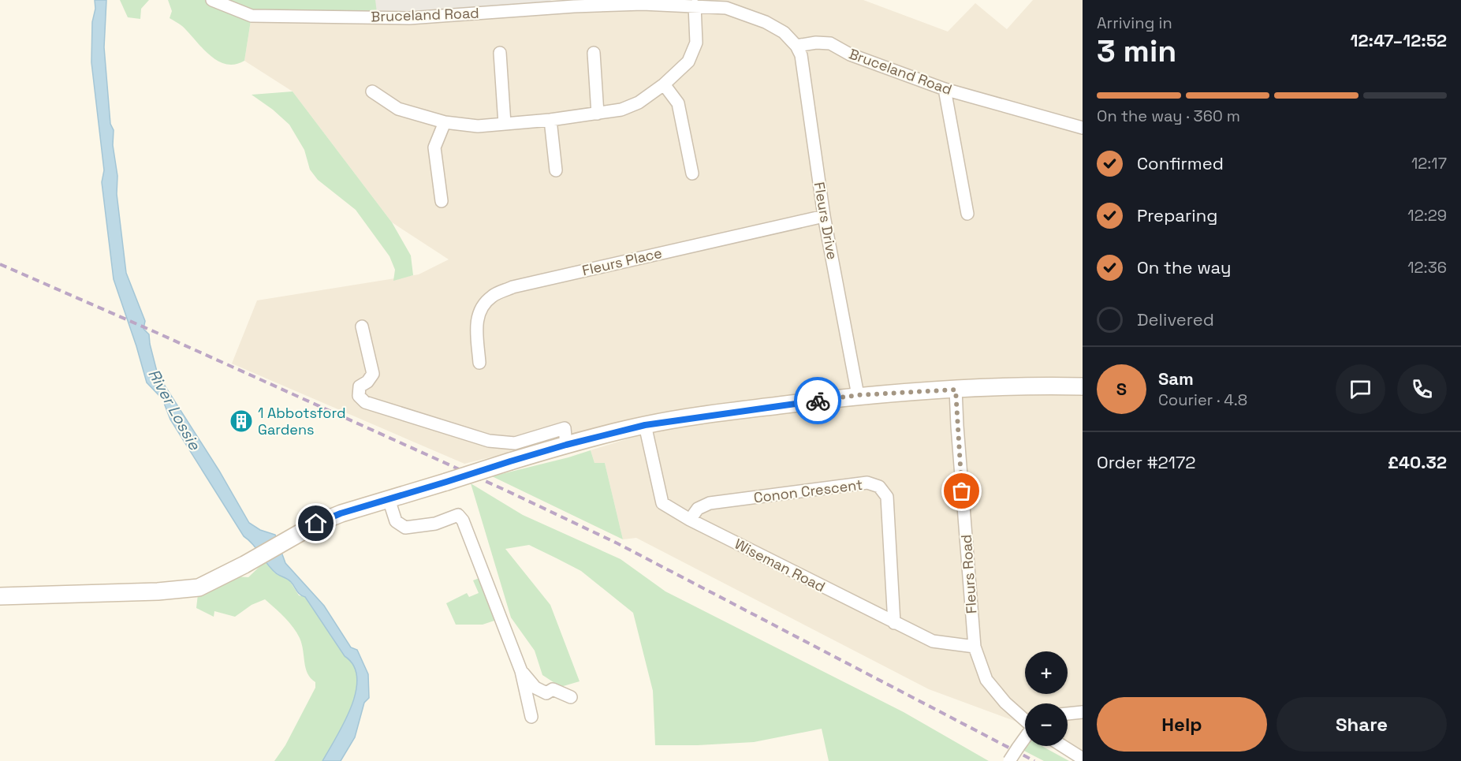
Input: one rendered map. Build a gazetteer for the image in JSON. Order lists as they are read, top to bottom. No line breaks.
{"streets":{"street":["Bruceland Road","Fleurs Drive","Fleurs Place","Conon Crescent","Wiseman Road","Fleurs Road"]},"crossings":[["Bruceland Road","Fleurs Drive"],["Fleurs Drive","Fleurs Place"],["Conon Crescent","Wiseman Road"],["Wiseman Road","Fleurs Road"]],"water":["River Lossie"],"places":{"building":["1 Abbotsford Gardens"]},"page":{"heading":["3 min","Arriving in","12:47–12:52"],"panel":["Sam","Courier · 4.8","Order #2172","£40.32"],"bar":"On the way · 360 m","list":[["Confirmed","12:17"],["Preparing","12:29"],["On the way","12:36"],"Delivered"],"round":"S","map_buttons":["+","−"],"buttons":["Help","Share"]}}
